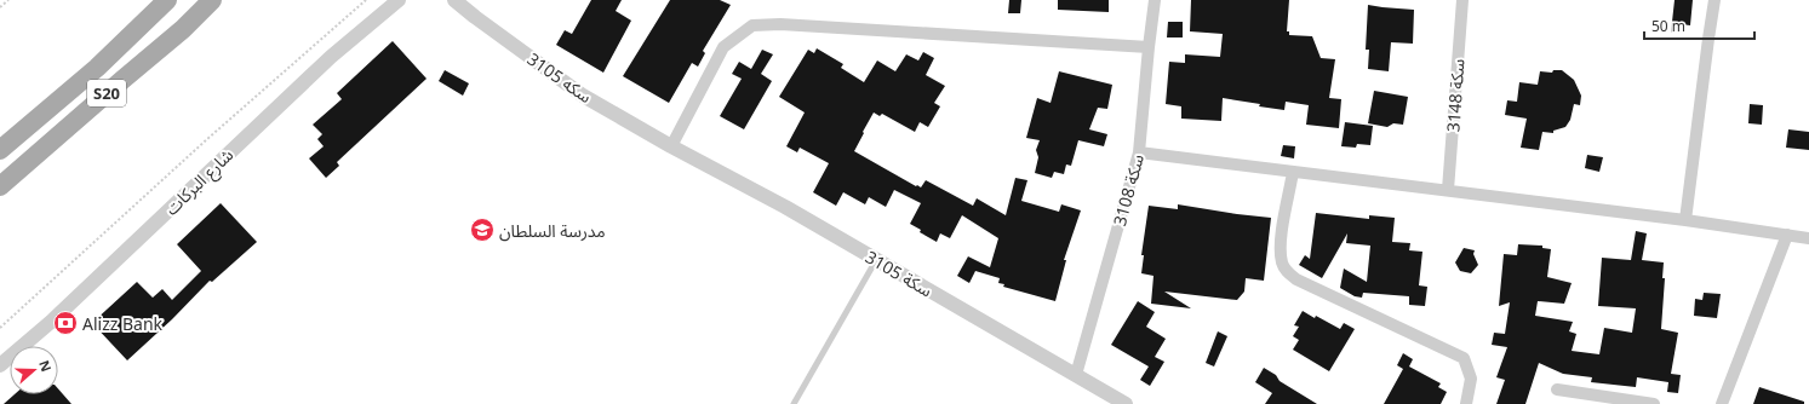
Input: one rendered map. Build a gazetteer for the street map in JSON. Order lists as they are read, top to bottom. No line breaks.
{"streets":{"main road":["S20"],"street":["سكه 3105","سكة 3148","شارع البركات","سكة 3108","سكة 3105"]},"crossings":[["سكه 3105","سكة 3105"],["سكة 3108","سكة 3105"]],"places":{"school or university":["مدرسة السلطان"],"bank":["Alizz Bank"]},"scale_bar":"50 m","north":"right"}
